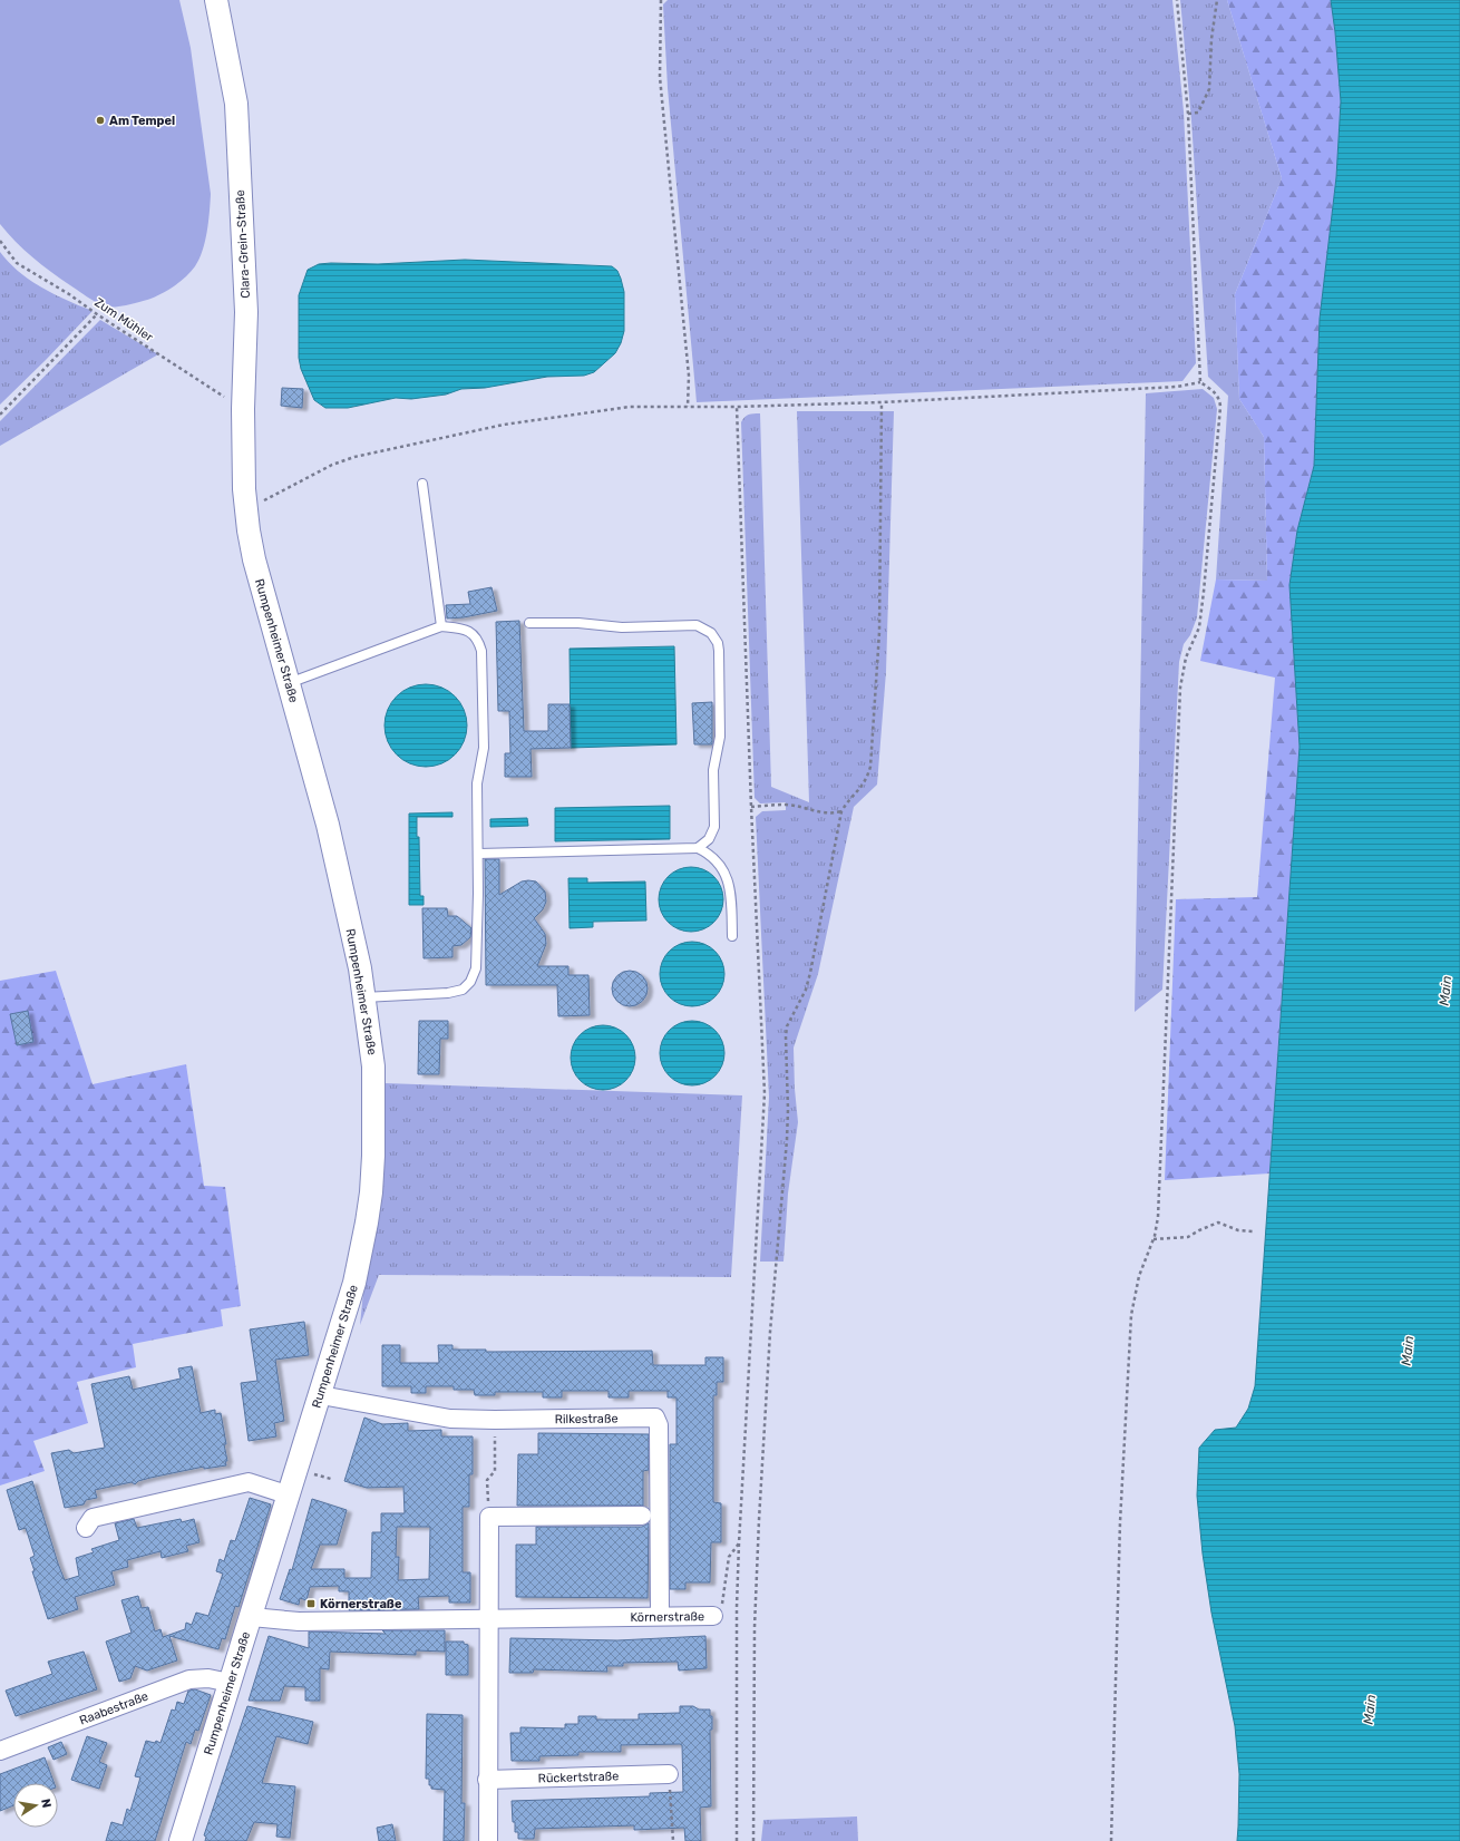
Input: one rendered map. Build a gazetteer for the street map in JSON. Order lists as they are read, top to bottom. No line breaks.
{"streets":{"street":["Clara-Grein-Straße","Rumpenheimer Straße","Rilkestraße","Körnerstraße","Raabestraße","Rückertstraße"],"path":["Zum Mühler"]},"crossings":[["Clara-Grein-Straße","Zum Mühler"],["Clara-Grein-Straße","Rumpenheimer Straße"],["Rumpenheimer Straße","Rilkestraße"],["Rumpenheimer Straße","Körnerstraße"],["Rumpenheimer Straße","Raabestraße"],["Rilkestraße","Körnerstraße"]],"water":["Main"],"places":{"other":["Am Tempel"],"transit":["Körnerstraße"]},"north":"right"}
